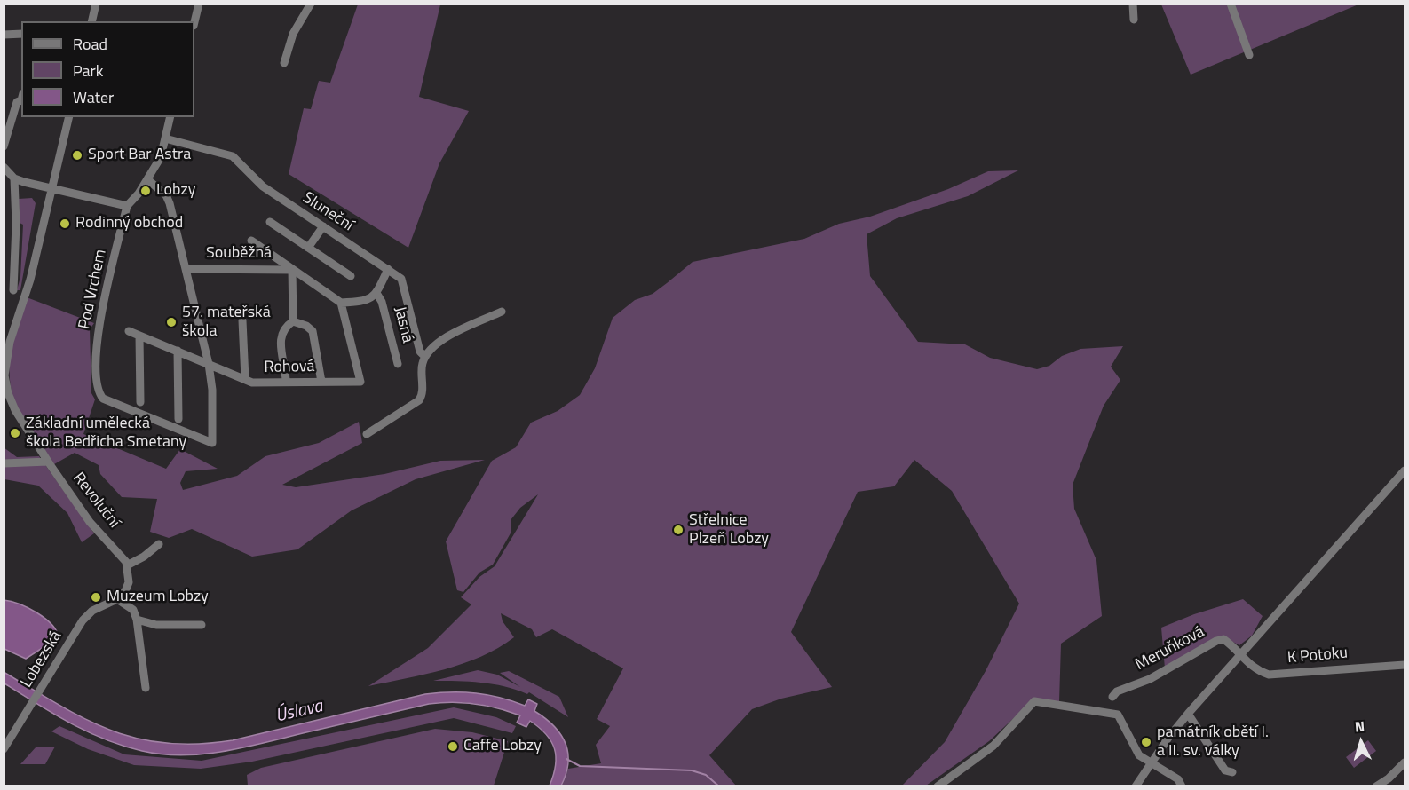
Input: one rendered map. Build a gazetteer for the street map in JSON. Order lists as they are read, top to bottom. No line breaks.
{"streets":{"street":["Sluneční","Souběžná","Pod Vrchem","Jasná","Rohová","Revoluční","Meruňková","K Potoku","Lobezská"]},"crossings":[["Sluneční","Pod Vrchem"],["Souběžná","Rohová"],["Meruňková","K Potoku"]],"water":["Úslava"],"places":["Sport Bar Astra","Lobzy","Rodinný obchod","57. mateřská škola","Základní umělecká škola Bedřicha Smetany","Střelnice Plzeň Lobzy","Muzeum Lobzy","památník obětí I. a II. sv. války","Caffe Lobzy"],"legend":["Road","Park","Water"],"north":"top"}
